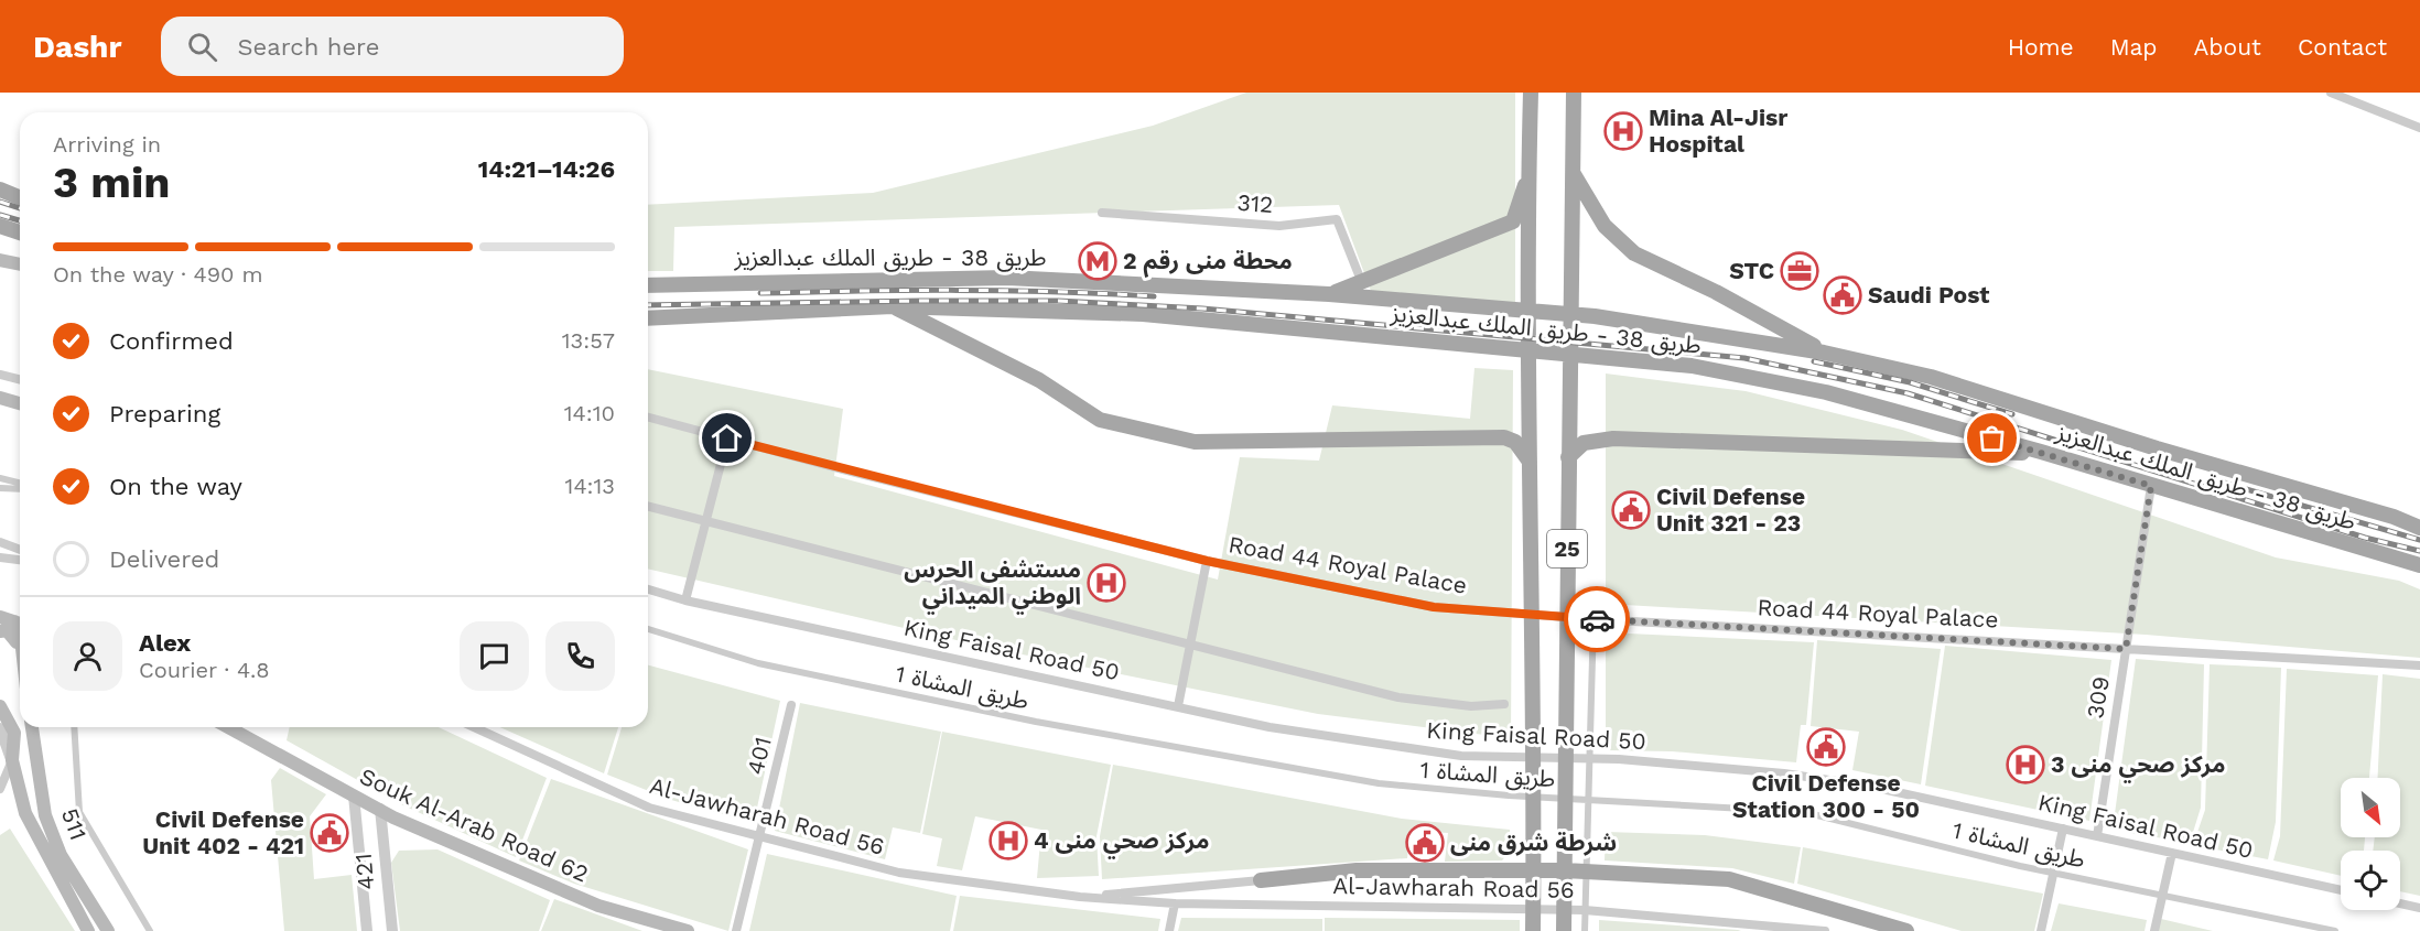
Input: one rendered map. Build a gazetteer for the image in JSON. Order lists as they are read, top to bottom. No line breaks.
{"streets":{"main road":["طريق 38 - طريق الملك عبدالعزيز","25","511","Souk Al-Arab Road 62"],"street":["312","Road 44 Royal Palace","King Faisal Road 50","طريق المشاة 1","309","401","Al-Jawharah Road 56","421"]},"crossings":[["طريق 38 - طريق الملك عبدالعزيز","309"],["Road 44 Royal Palace","309"],["King Faisal Road 50","309"],["401","Al-Jawharah Road 56"],["Souk Al-Arab Road 62","421"]],"places":{"hospital":["Mina Al-Jisr Hospital","مستشفى الحرس الوطني الميداني","مركز صحي منى 3","مركز صحي منى 4"],"metro station":["محطة منى رقم 2"],"office":["STC"],"public building":["Saudi Post","Civil Defense Unit 321 - 23","Civil Defense Station 300 - 50","Civil Defense Unit 402 - 421","شرطة شرق منى"]},"north":"bottom right","page":{"header":"Dashr","search":"Search here","nav":["Home","Map","About","Contact"],"heading":["3 min","Arriving in","14:21–14:26"],"panel":["Alex","Courier · 4.8"],"bar":"On the way · 490 m","list":[["Confirmed","13:57"],["Preparing","14:10"],["On the way","14:13"],"Delivered"]}}
